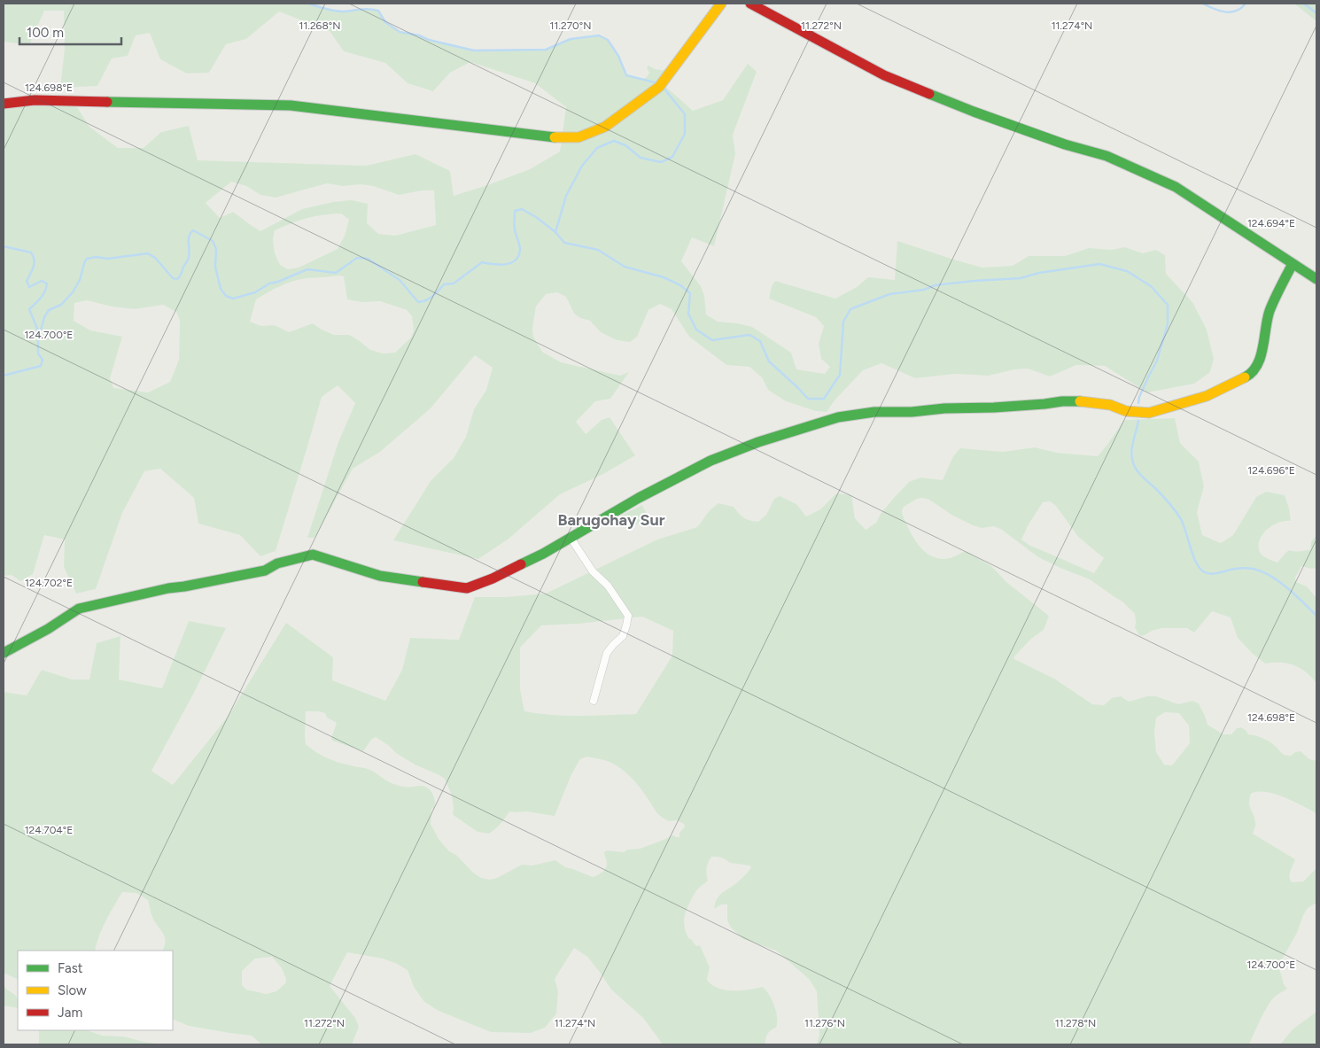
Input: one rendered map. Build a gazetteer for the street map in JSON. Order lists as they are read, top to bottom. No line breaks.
{"districts":["Barugohay Sur"],"legend":["Fast","Slow","Jam"],"scale_bar":"100 m","coordinates":["11.268°N","11.270°N","11.272°N","11.274°N","124.698°E","124.694°E","124.700°E","124.696°E","124.702°E","124.704°E","11.276°N","11.278°N"]}
